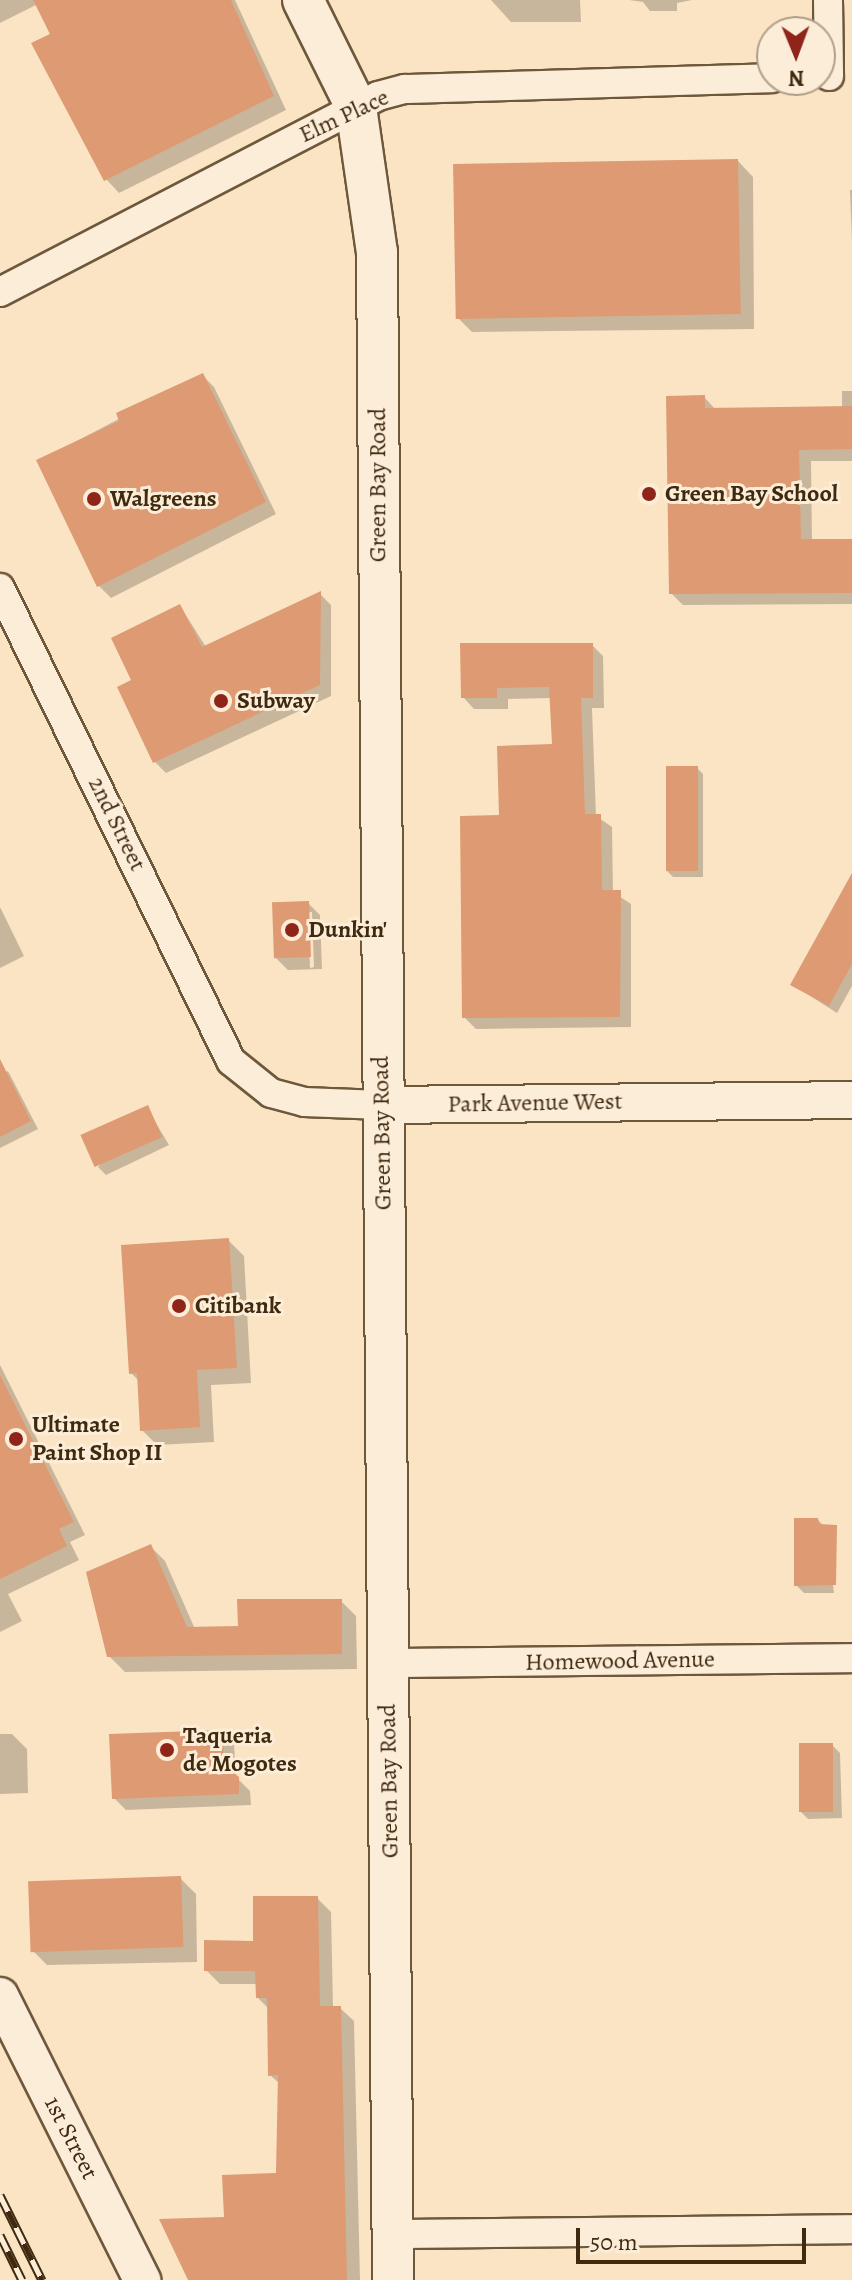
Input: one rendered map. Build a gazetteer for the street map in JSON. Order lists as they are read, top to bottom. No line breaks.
{"streets":{"main road":["Green Bay Road"],"street":["Elm Place","2nd Street","Park Avenue West","Homewood Avenue","1st Street"]},"crossings":[["Elm Place","Green Bay Road"],["Green Bay Road","Park Avenue West"],["Green Bay Road","Homewood Avenue"],["2nd Street","Park Avenue West"]],"places":["Green Bay School","Walgreens","Subway","Dunkin'","Citibank","Ultimate Paint Shop II","Taqueria de Mogotes"],"scale_bar":"50 m","north":"bottom"}
